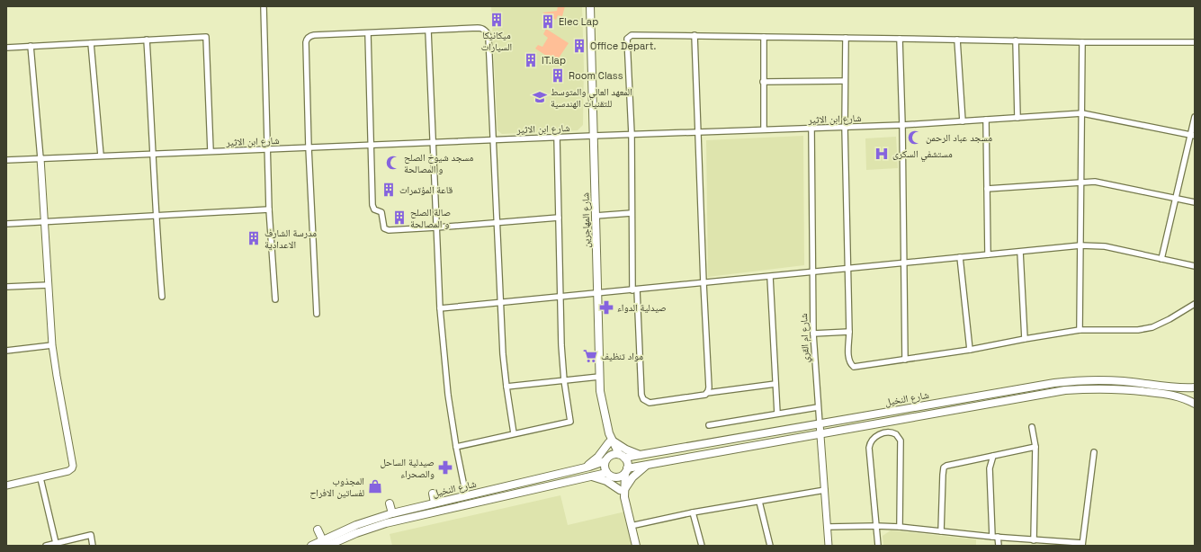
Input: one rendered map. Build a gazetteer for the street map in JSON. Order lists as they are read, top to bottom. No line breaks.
{"streets":{"main road":["شارع المهاجرين","شارع النخيل"],"street":["شارع ابن الاثير","شارع ام القري"]},"crossings":[["شارع ابن الاثير","شارع المهاجرين"],["شارع ابن الاثير","شارع ام القري"],["شارع المهاجرين","شارع النخيل"],["شارع ام القري","شارع النخيل"]],"places":{"building":["ميكانيكا السيارات","Elec Lap","Office Depart.","IT.lap","Room Class","قاعة المؤتمرات","صالة الصلح و المصالحة","مدرسة الشارف الاعدادية"],"school or university":["المعهد العالي والمتوسط للتقنيات الهندسية"],"mosque":["مسجد عباد الرحمن","مسجد شيوخ الصلح و المصالحة"],"hospital":["مستشفي السكرى"],"pharmacy":["صيدلية الدواء","صيدلية الساحل والصحراء"],"supermarket":["مواد تنظيف"],"shop":["المجذوب لفساتين الافراح"]}}
